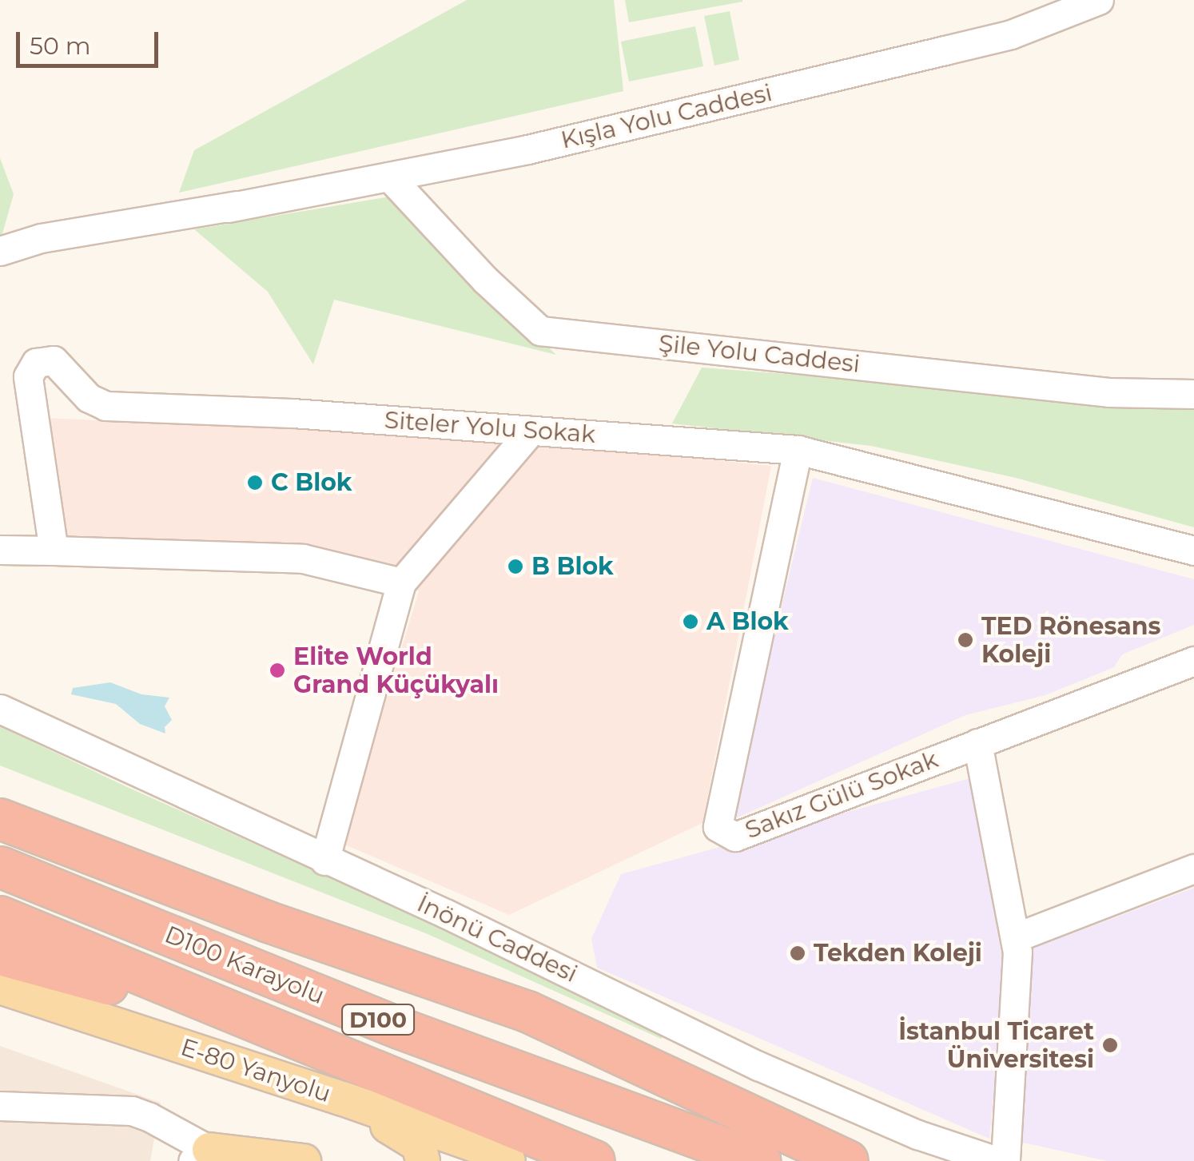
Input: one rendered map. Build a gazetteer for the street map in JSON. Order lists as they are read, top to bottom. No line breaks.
{"streets":{"highway":["D100 Karayolu","D100"],"main road":["E-80 Yanyolu"],"street":["Kışla Yolu Caddesi","Şile Yolu Caddesi","Siteler Yolu Sokak","Sakız Gülü Sokak","İnönü Caddesi"]},"crossings":[["Kışla Yolu Caddesi","Şile Yolu Caddesi"],["Siteler Yolu Sokak","Sakız Gülü Sokak"]],"places":["C Blok","B Blok","A Blok","TED Rönesans Koleji","Elite World Grand Küçükyalı","Tekden Koleji","İstanbul Ticaret Üniversitesi"],"scale_bar":"50 m"}
